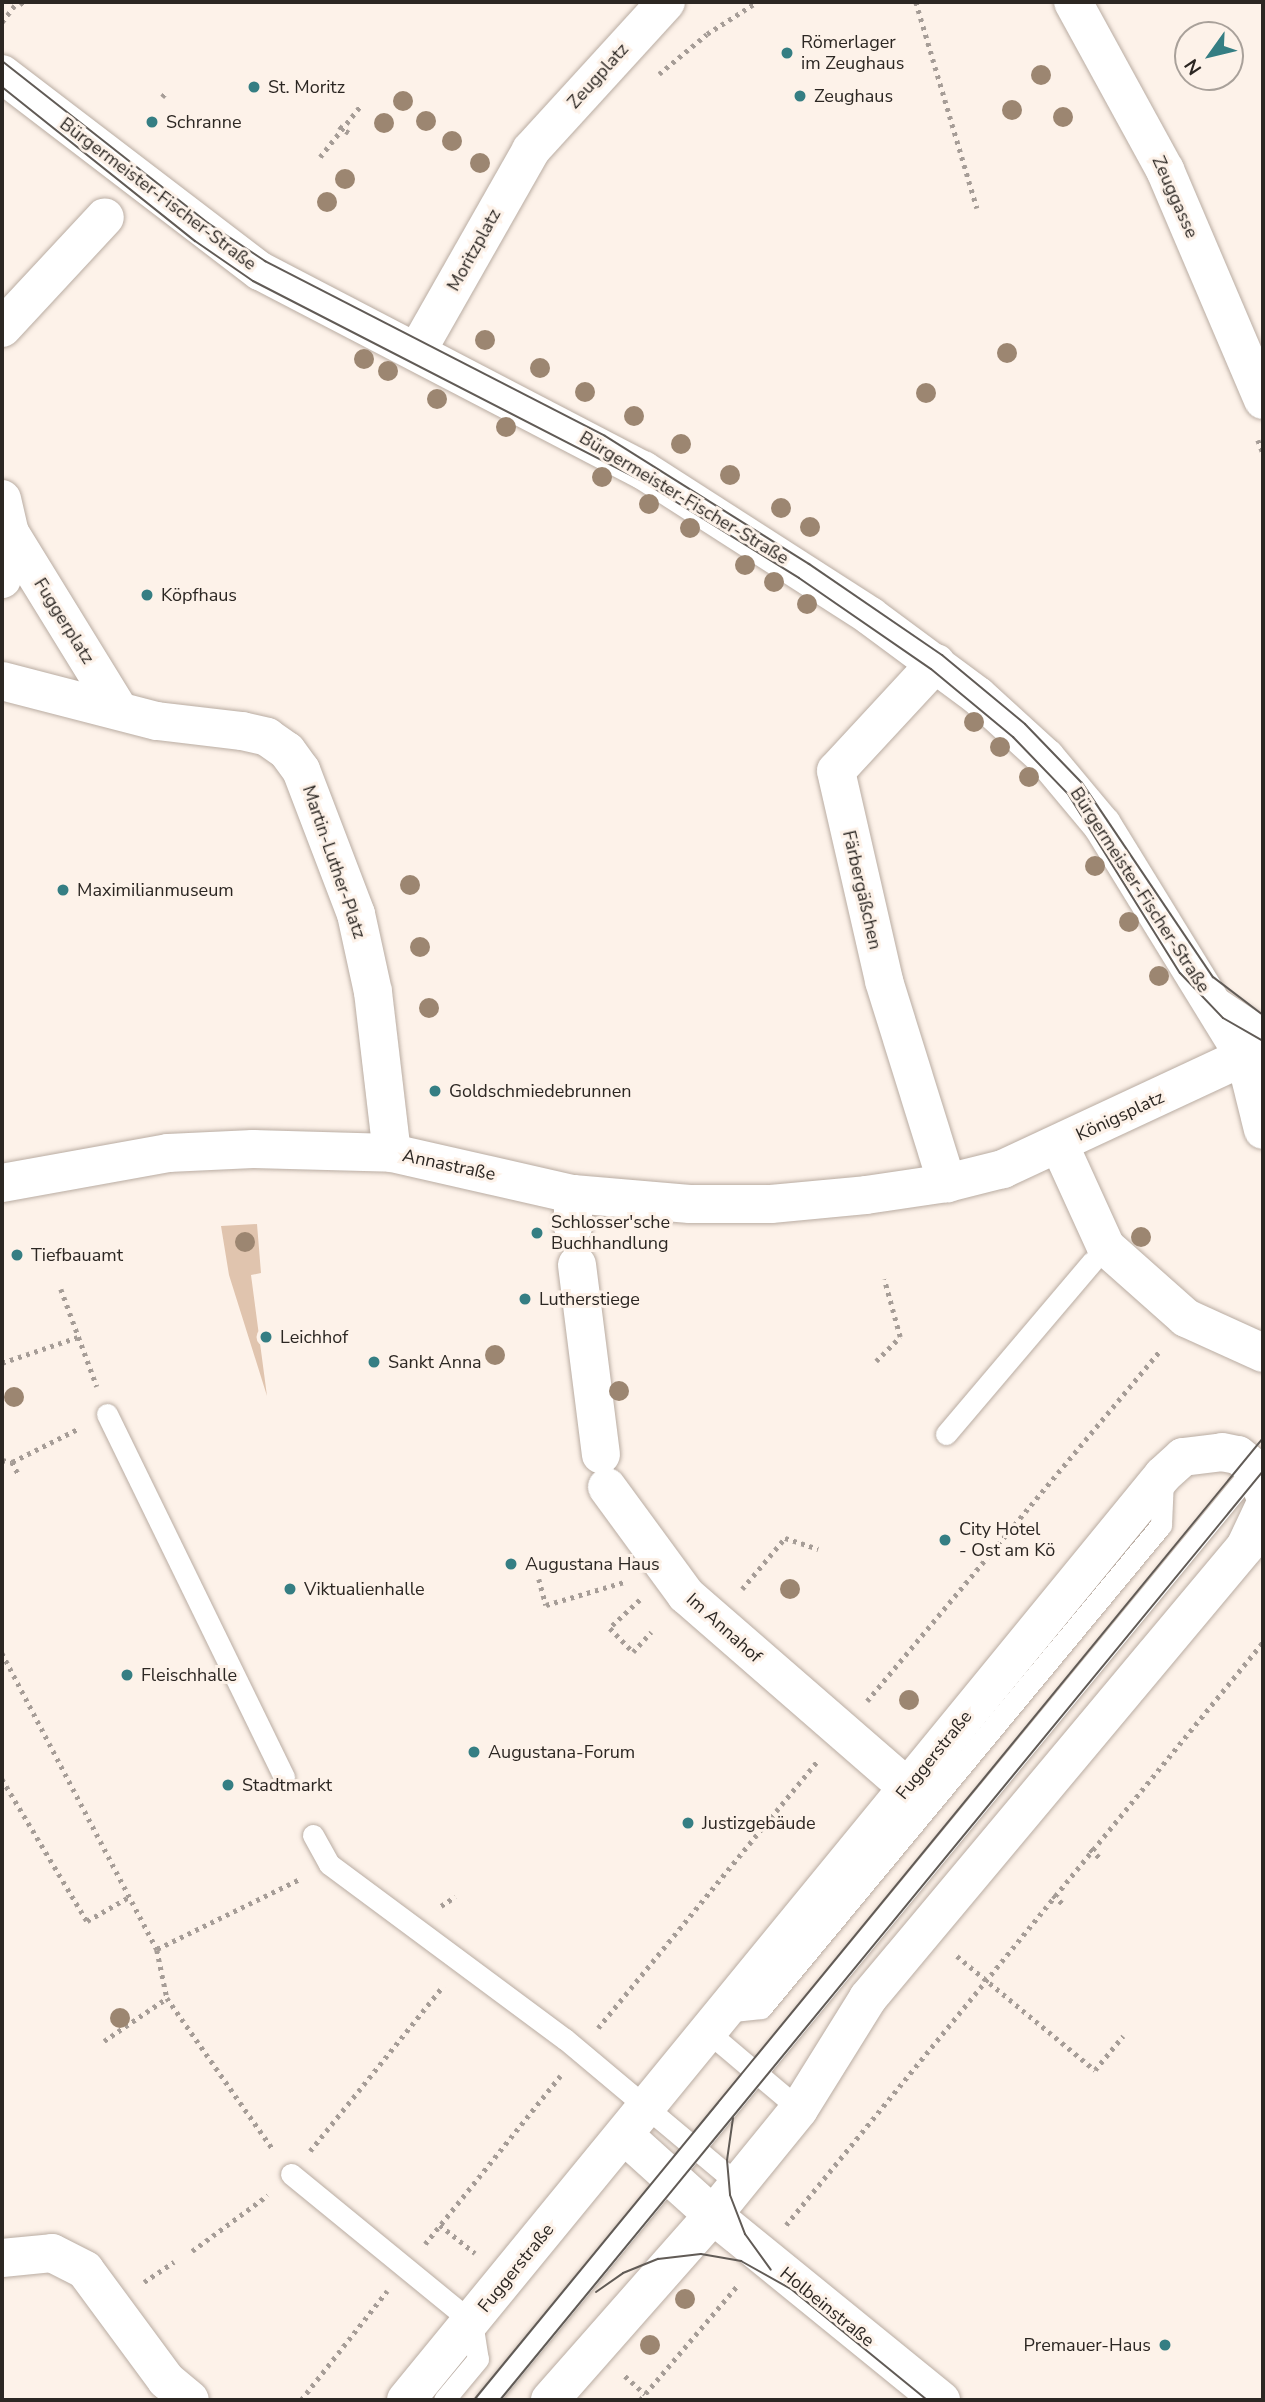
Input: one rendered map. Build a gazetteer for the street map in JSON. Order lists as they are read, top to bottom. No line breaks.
{"streets":{"street":["Zeugplatz","Bürgermeister-Fischer-Straße","Zeuggasse","Moritzplatz","Fuggerplatz","Martin-Luther-Platz","Färbergäßchen","Königsplatz","Annastraße","Im Annahof","Fuggerstraße","Holbeinstraße"]},"crossings":[["Zeugplatz","Moritzplatz"],["Bürgermeister-Fischer-Straße","Moritzplatz"],["Bürgermeister-Fischer-Straße","Färbergäßchen"],["Bürgermeister-Fischer-Straße","Königsplatz"],["Fuggerplatz","Martin-Luther-Platz"],["Martin-Luther-Platz","Annastraße"],["Färbergäßchen","Annastraße"],["Königsplatz","Annastraße"],["Im Annahof","Fuggerstraße"]],"places":["Römerlager im Zeughaus","St. Moritz","Zeughaus","Schranne","Köpfhaus","Maximilianmuseum","Goldschmiedebrunnen","Schlosser'sche Buchhandlung","Tiefbauamt","Lutherstiege","Leichhof","Sankt Anna","City Hotel - Ost am Kö","Augustana Haus","Viktualienhalle","Fleischhalle","Augustana-Forum","Stadtmarkt","Justizgebäude","Premauer-Haus"],"north":"bottom left"}
